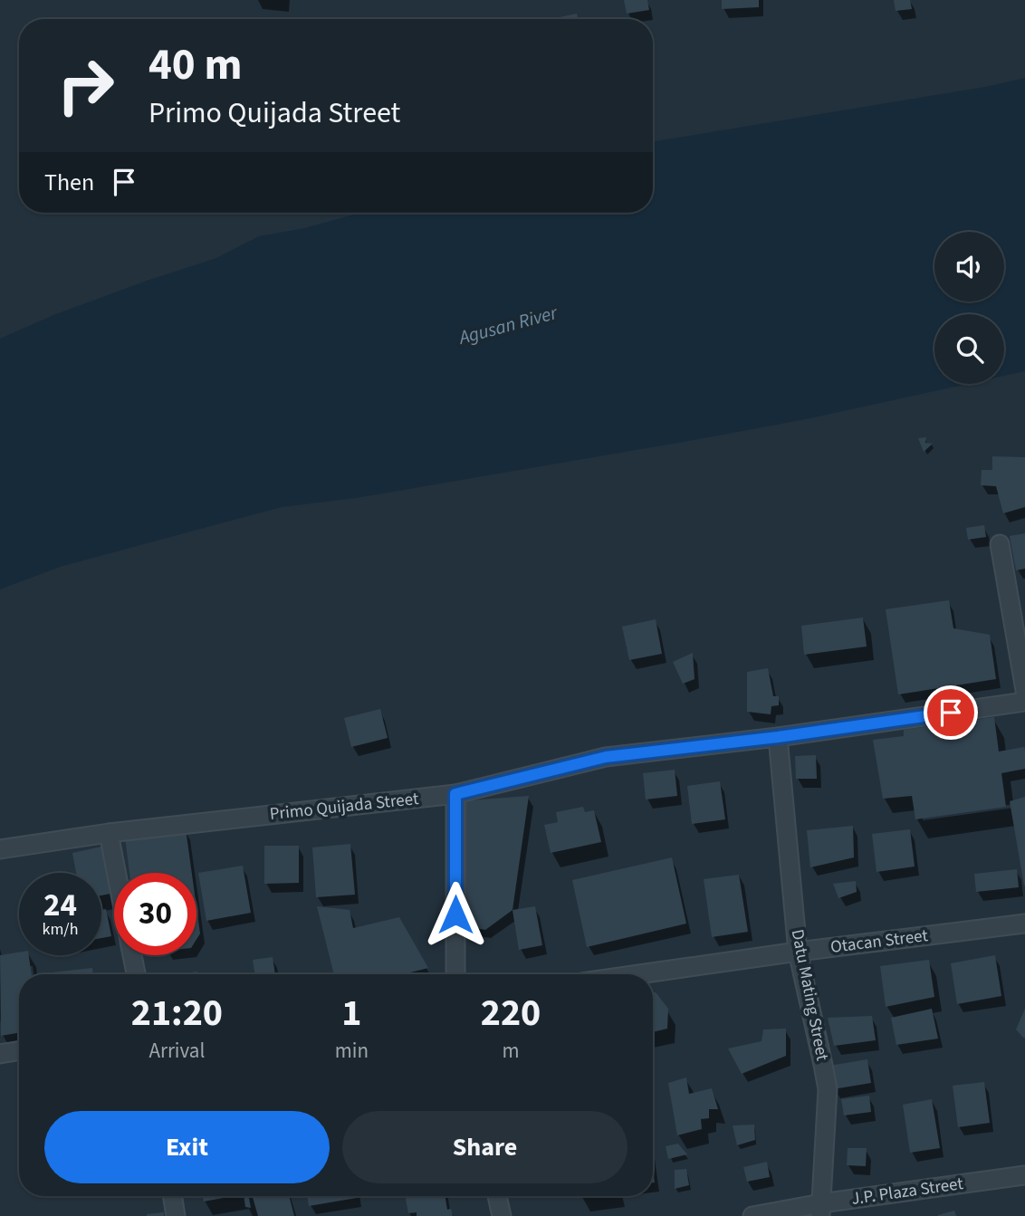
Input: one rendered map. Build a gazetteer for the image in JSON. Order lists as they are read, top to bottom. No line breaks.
{"streets":{"street":["Primo Quijada Street","Otacan Street","Datu Mating Street","J.P. Plaza Street"]},"crossings":[["Primo Quijada Street","Datu Mating Street"],["Otacan Street","Datu Mating Street"],["Datu Mating Street","J.P. Plaza Street"]],"water":["Agusan River"],"page":{"turn":["40 m","Primo Quijada Street"],"then":"Then","speed":"24 km/h","limit":"30","eta":["21:20","Arrival","1","min","220","m"],"buttons":["Exit","Share"]}}
